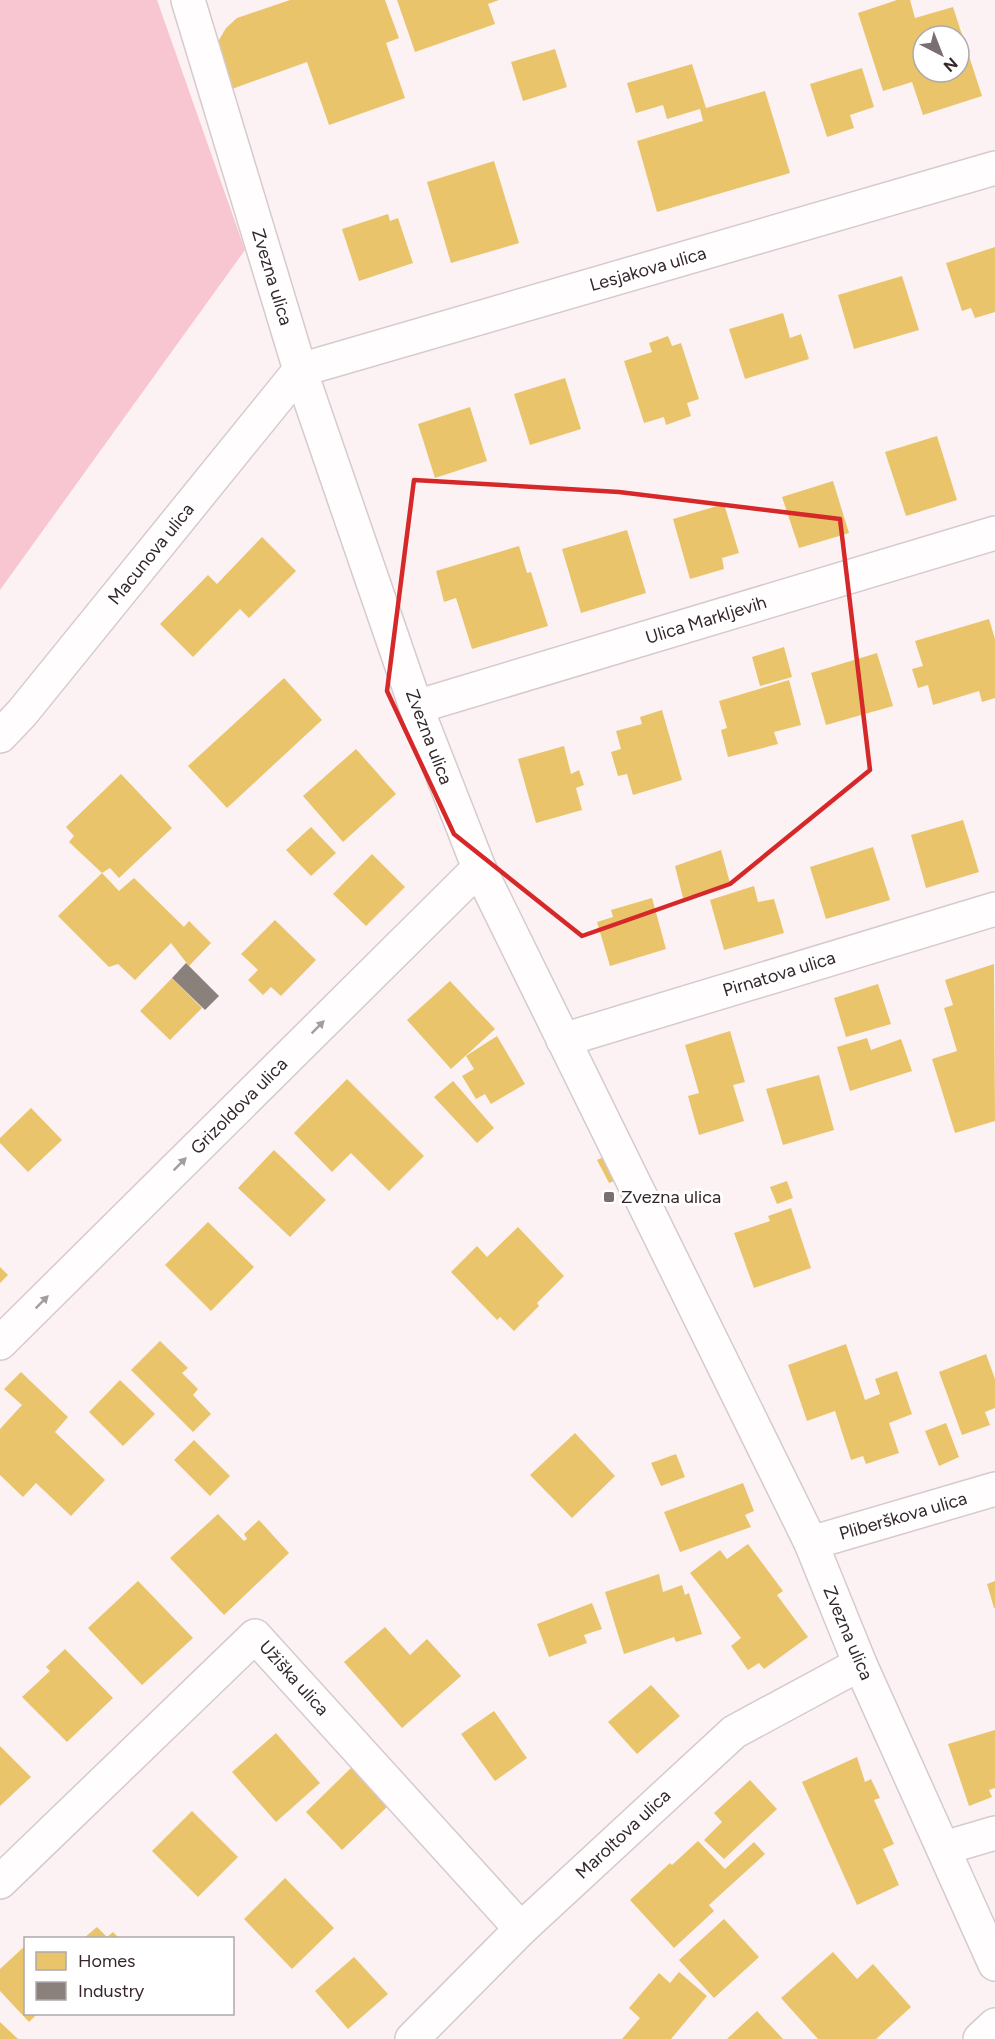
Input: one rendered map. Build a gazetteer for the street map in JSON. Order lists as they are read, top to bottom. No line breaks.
{"streets":{"street":["Lesjakova ulica","Zvezna ulica","Macunova ulica","Ulica Markljevih","Pirnatova ulica","Grizoldova ulica","Pliberškova ulica","Užiška ulica","Maroltova ulica"]},"crossings":[["Lesjakova ulica","Zvezna ulica"],["Lesjakova ulica","Macunova ulica"],["Zvezna ulica","Macunova ulica"],["Zvezna ulica","Ulica Markljevih"],["Zvezna ulica","Pirnatova ulica"],["Zvezna ulica","Grizoldova ulica"],["Zvezna ulica","Pliberškova ulica"],["Zvezna ulica","Maroltova ulica"],["Užiška ulica","Maroltova ulica"]],"one_way":["Grizoldova ulica"],"places":{"transit":["Zvezna ulica"]},"legend":["Homes","Industry"],"north":"bottom right"}
